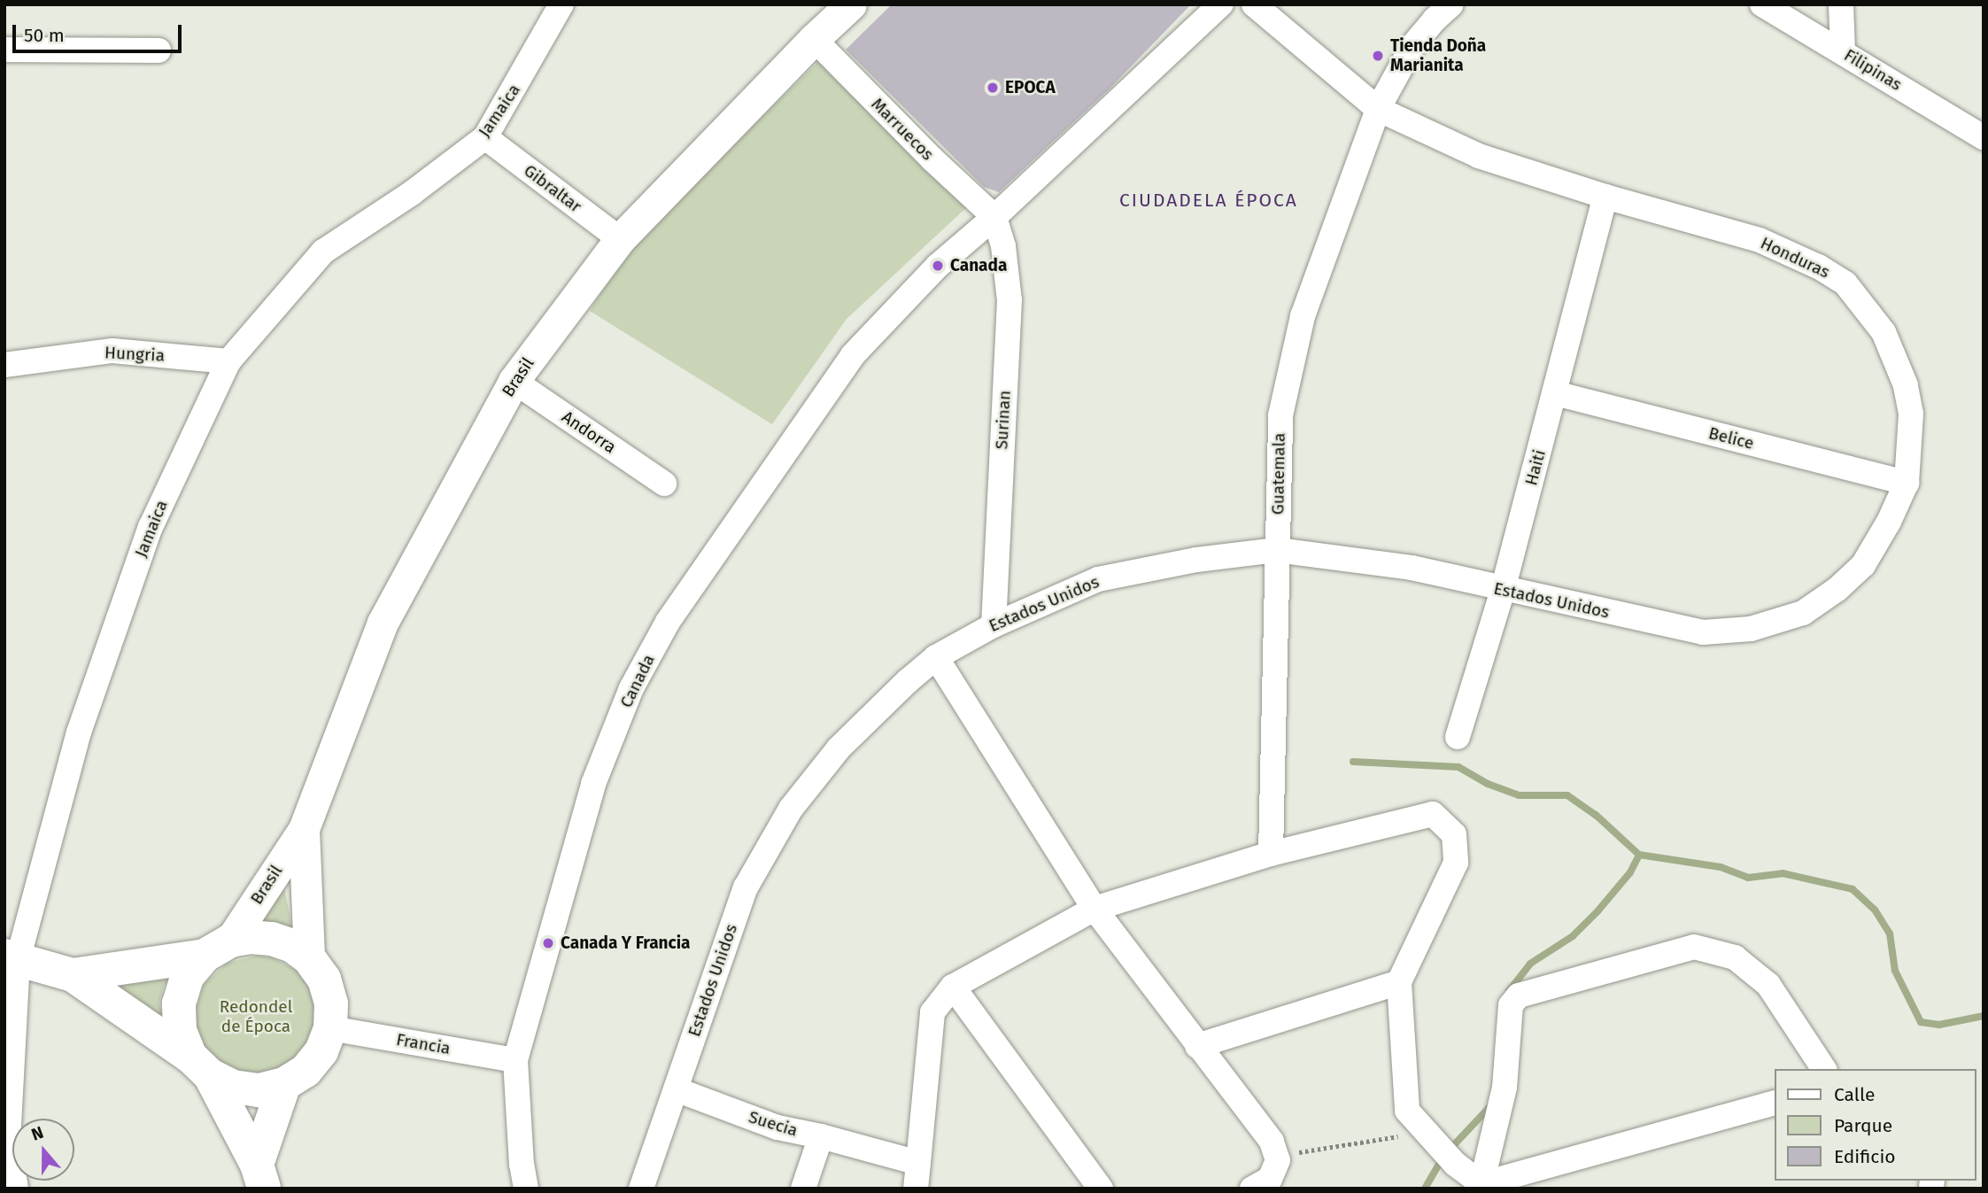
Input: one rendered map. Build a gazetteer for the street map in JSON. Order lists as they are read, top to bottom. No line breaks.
{"streets":{"street":["Filipinas","Jamaica","Marruecos","Gibraltar","Honduras","Hungria","Brasil","Surinan","Andorra","Belice","Haiti","Guatemala","Estados Unidos","Canada","Francia","Suecia"]},"crossings":[["Jamaica","Gibraltar"],["Jamaica","Hungria"],["Marruecos","Brasil"],["Marruecos","Surinan"],["Marruecos","Canada"],["Gibraltar","Brasil"],["Honduras","Belice"],["Honduras","Haiti"],["Honduras","Guatemala"],["Honduras","Estados Unidos"],["Brasil","Andorra"],["Brasil","Francia"],["Surinan","Estados Unidos"],["Surinan","Canada"],["Belice","Haiti"],["Haiti","Estados Unidos"],["Guatemala","Estados Unidos"],["Estados Unidos","Suecia"],["Canada","Francia"]],"districts":["CIUDADELA ÉPOCA"],"parks":["Redondel de Época"],"places":["Tienda Doña Marianita","EPOCA","Canada","Canada Y Francia"],"legend":["Calle","Parque","Edificio"],"scale_bar":"50 m","north":"top"}
